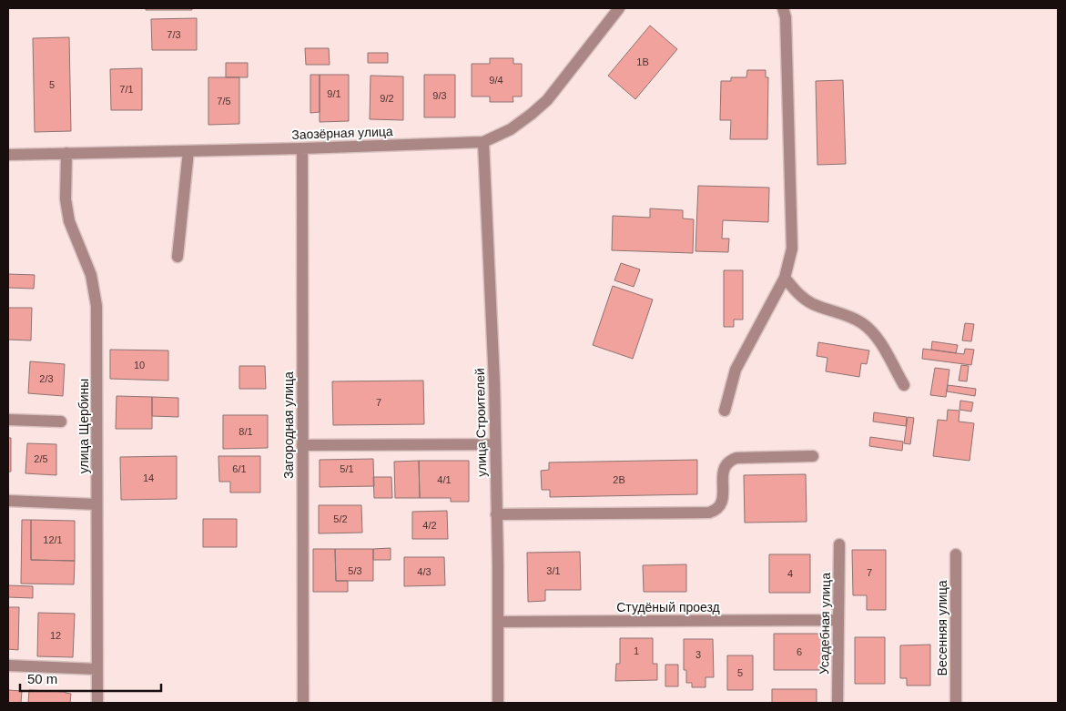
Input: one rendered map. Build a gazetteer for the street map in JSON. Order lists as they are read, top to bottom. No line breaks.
{"streets":{"street":["Заозёрная улица","улица Строителей","Загородная улица","улица Щербины","Студёный проезд","Усадебная улица","Весенняя улица"]},"crossings":[["Заозёрная улица","улица Строителей"],["Заозёрная улица","Загородная улица"],["Заозёрная улица","улица Щербины"],["улица Строителей","Студёный проезд"],["Студёный проезд","Усадебная улица"]],"house_numbers":["7/3","1В","9/4","5","7/1","9/1","9/3","9/2","7/5","10","2/3","7","8/1","2/5","6/1","5/1","14","4/1","2В","5/2","4/2","12/1","5/3","3/1","4/3","7","4","12","1","6","3","5"],"scale_bar":"50 m"}
